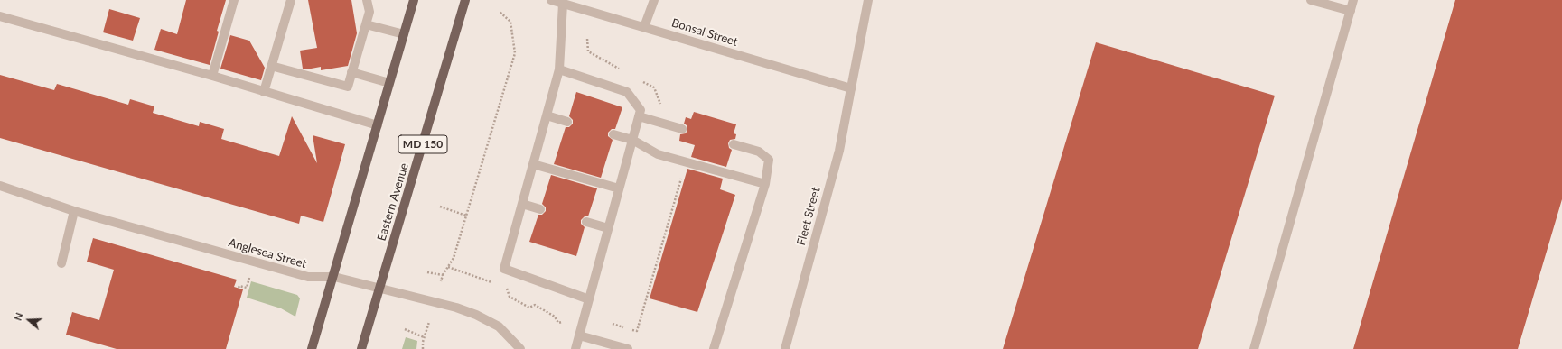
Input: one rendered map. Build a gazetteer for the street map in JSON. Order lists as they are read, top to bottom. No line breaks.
{"streets":{"main road":["MD 150","Eastern Avenue"],"street":["Bonsal Street","Fleet Street","Anglesea Street"]},"crossings":[["Bonsal Street","Fleet Street"],["Eastern Avenue","Anglesea Street"]],"north":"left"}
